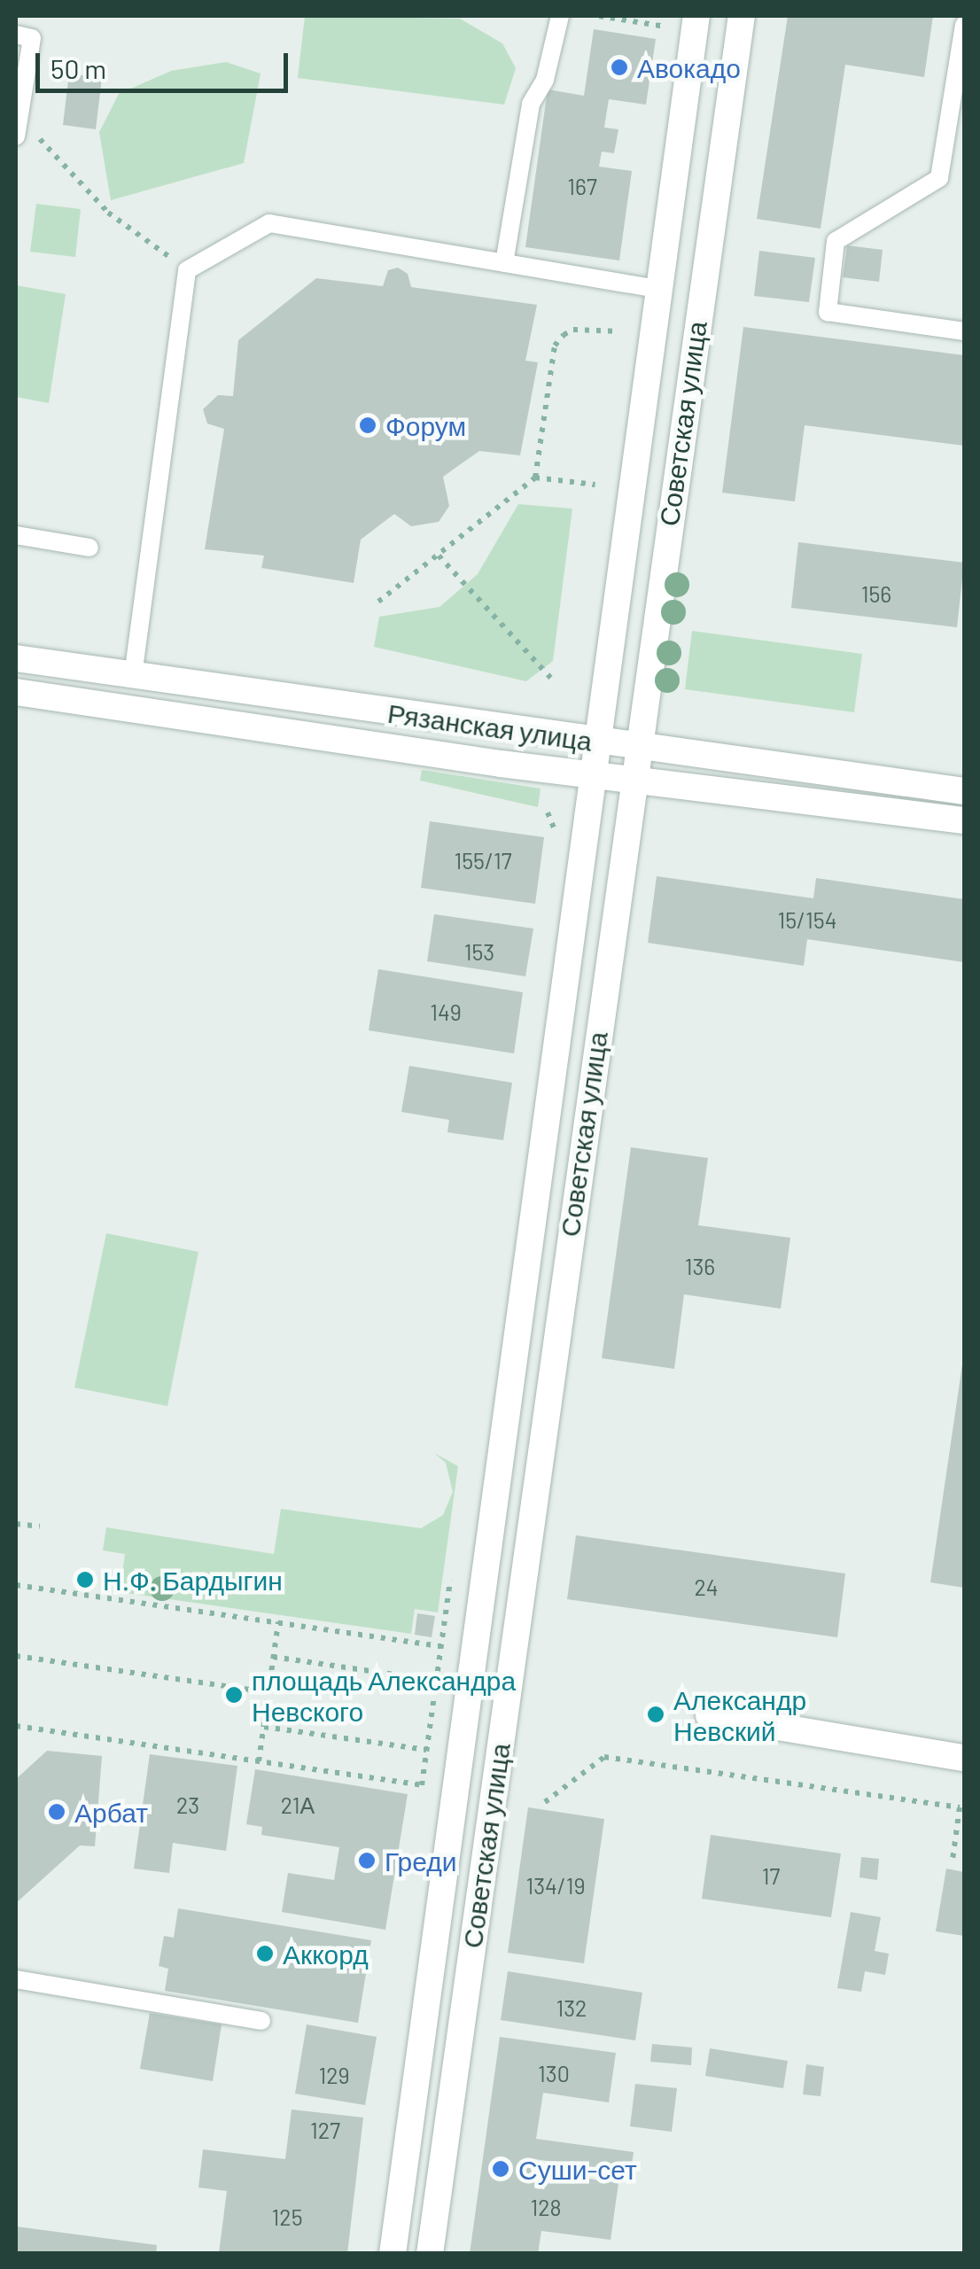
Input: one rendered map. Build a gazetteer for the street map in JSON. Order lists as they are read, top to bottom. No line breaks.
{"streets":{"main road":["Советская улица","Рязанская улица"]},"crossings":[["Советская улица","Рязанская улица"]],"places":["Авокадо","Форум","Н.Ф. Бардыгин","площадь Александра Невского","Александр Невский","Арбат","Греди","Аккорд","Суши-сет"],"house_numbers":["167","156","155/17","15/154","153","149","136","24","23","21А","17","134/19","132","130","129","127","128","125"],"scale_bar":"50 m"}
